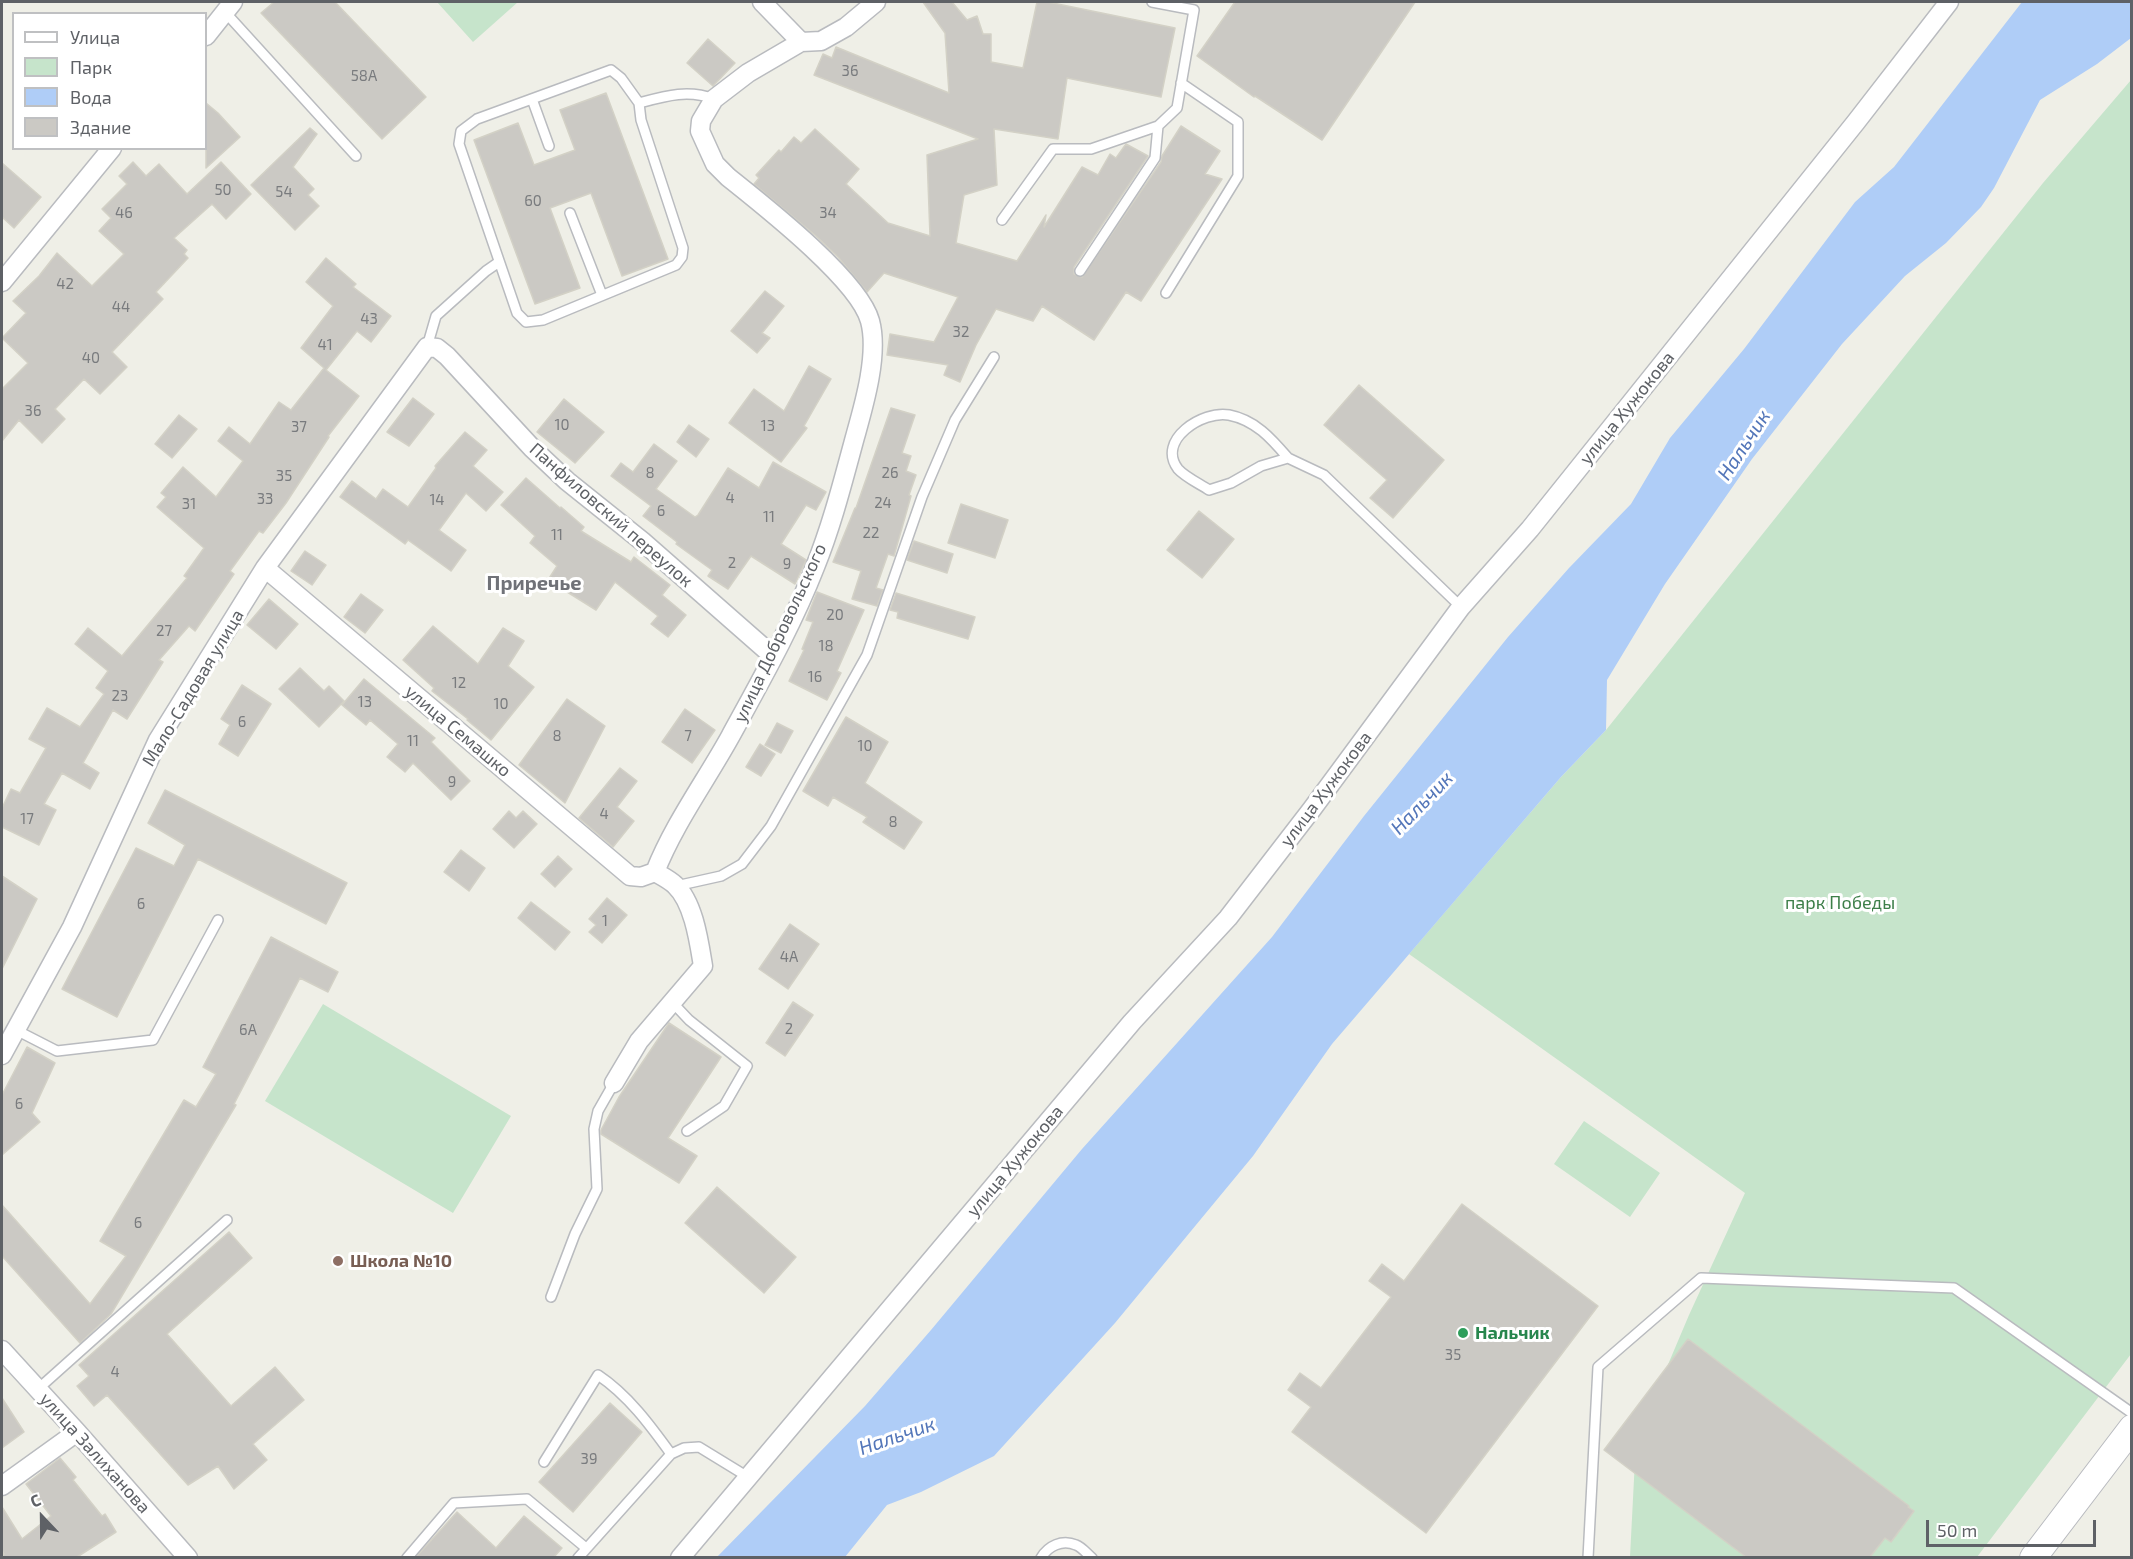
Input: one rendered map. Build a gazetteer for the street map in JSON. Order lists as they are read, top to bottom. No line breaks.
{"streets":{"street":["улица Хужокова","Панфиловский переулок","улица Добровольского","Мало-Садовая улица","улица Семашко","улица Залиханова"]},"crossings":[["Панфиловский переулок","улица Добровольского"],["Панфиловский переулок","Мало-Садовая улица"],["улица Добровольского","улица Семашко"],["Мало-Садовая улица","улица Семашко"]],"districts":["Приречье"],"water":["Нальчик"],"parks":["парк Победы"],"places":["Школа №10","Нальчик"],"house_numbers":["36","58А","50","54","60","46","34","42","44","43","32","41","40","36","10","13","37","8","26","35","4","33","14","24","31","6","11","22","11","2","9","20","27","18","16","12","23","13","10","6","8","7","11","10","9","4","17","8","6","1","4А","2","6А","6","6","35","4","39"],"legend":["Улица","Парк","Вода","Здание"],"scale_bar":"50 m","north":"top"}
